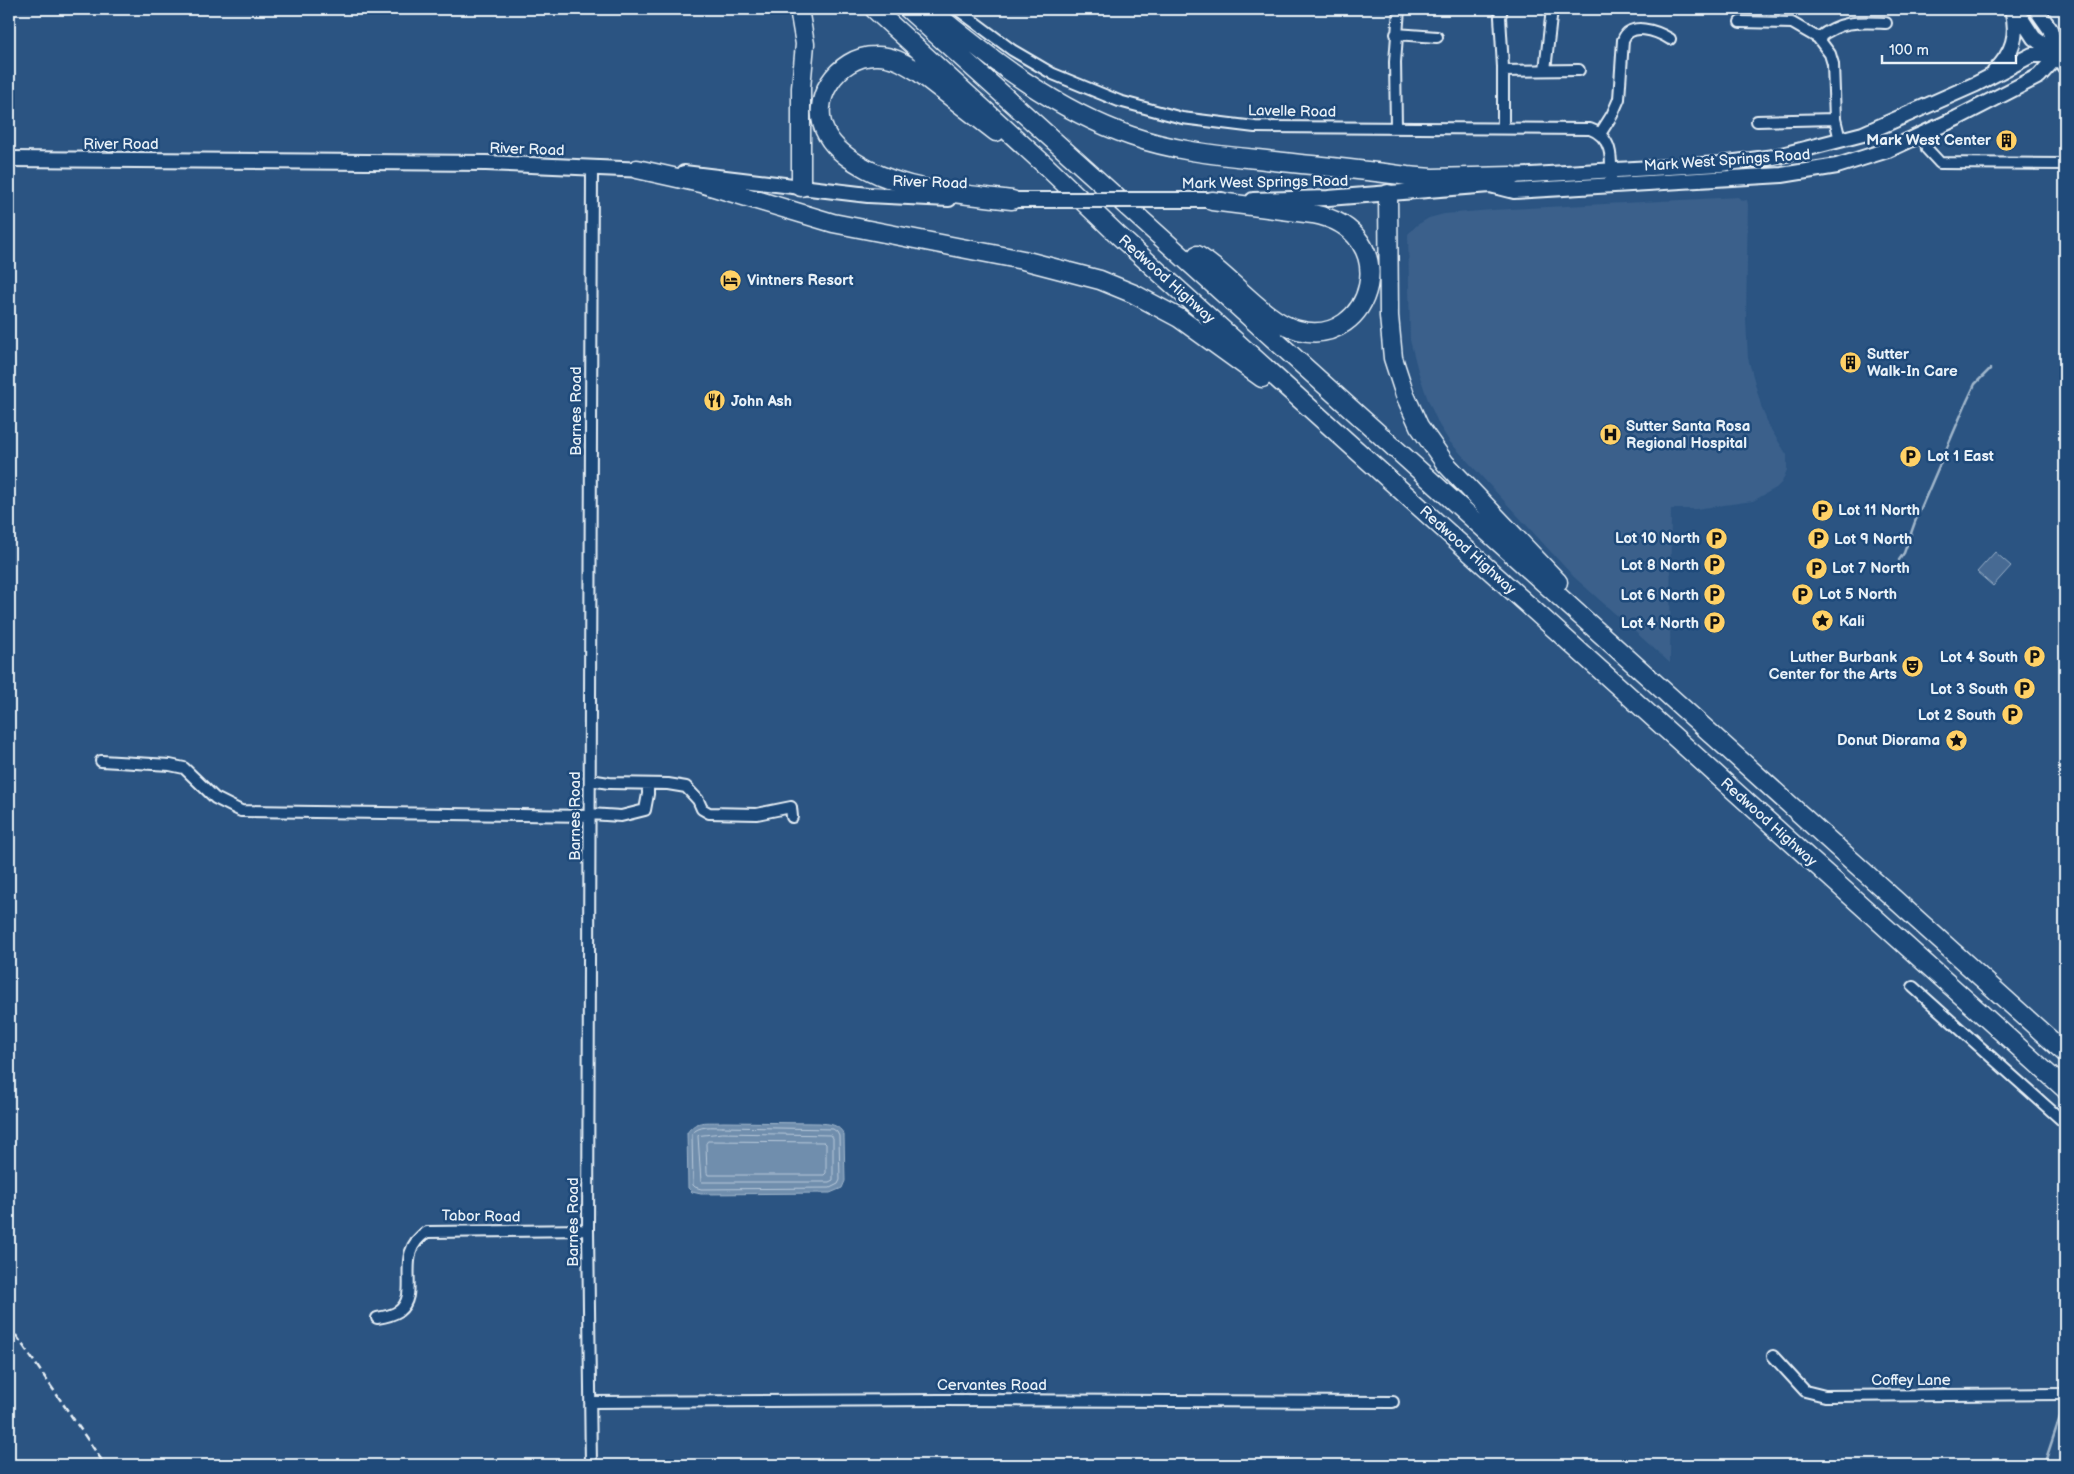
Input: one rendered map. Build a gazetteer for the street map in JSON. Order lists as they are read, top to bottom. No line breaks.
{"streets":{"highway":["Redwood Highway"],"main road":["River Road","Mark West Springs Road"],"street":["Lavelle Road","Barnes Road","Tabor Road","Coffey Lane","Cervantes Road"]},"crossings":[["River Road","Mark West Springs Road"],["River Road","Barnes Road"],["Barnes Road","Tabor Road"],["Barnes Road","Cervantes Road"]],"places":{"building":["Mark West Center","Sutter Walk-In Care"],"hotel":["Vintners Resort"],"restaurant":["John Ash"],"hospital":["Sutter Santa Rosa Regional Hospital"],"parking":["Lot 1 East","Lot 11 North","Lot 10 North","Lot 9 North","Lot 8 North","Lot 7 North","Lot 5 North","Lot 6 North","Lot 4 North","Lot 4 South","Lot 3 South","Lot 2 South"],"place":["Kali","Donut Diorama"],"theatre":["Luther Burbank Center for the Arts"]},"scale_bar":"100 m"}
